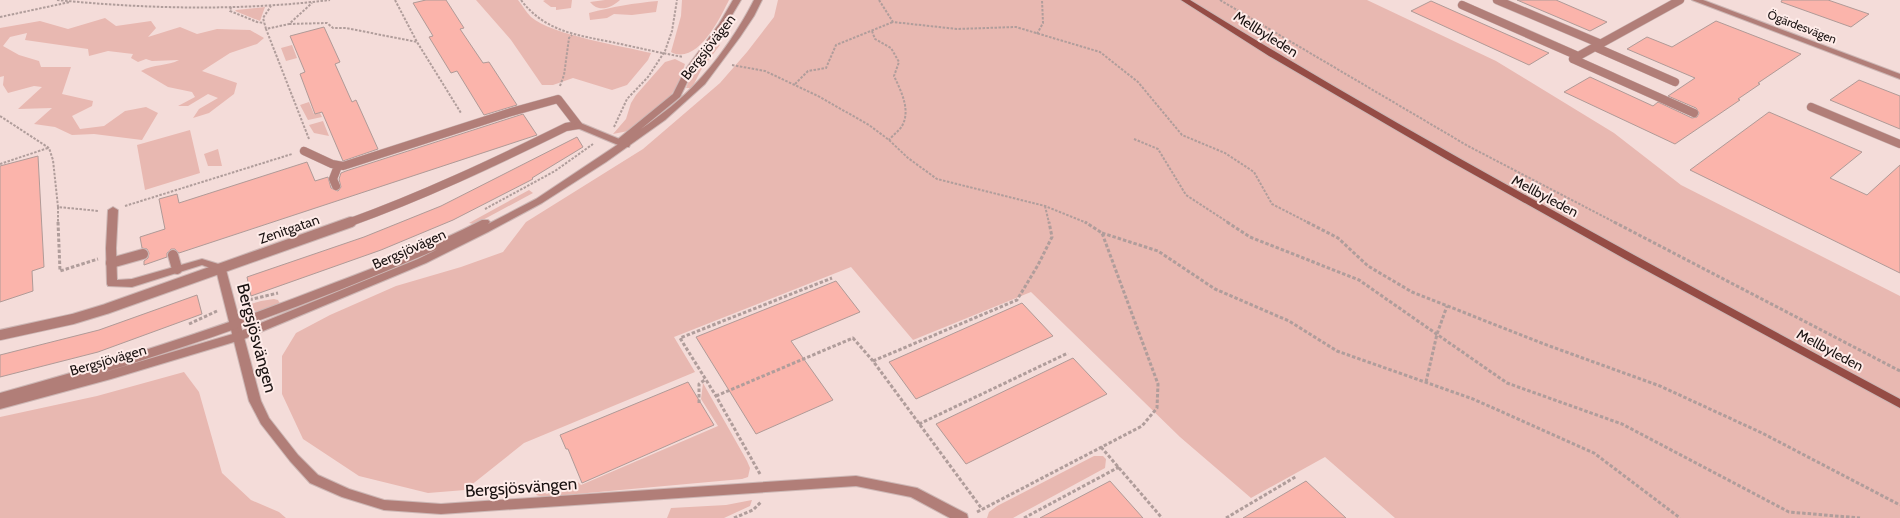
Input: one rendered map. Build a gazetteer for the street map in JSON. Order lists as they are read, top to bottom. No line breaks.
{"streets":{"main road":["Mellbyleden"],"street":["Ögärdesvägen","Bergsjövägen","Bergsjösvängen"],"lane":["Zenitgatan"]},"crossings":[["Bergsjövägen","Bergsjösvängen"],["Zenitgatan","Bergsjösvängen"]]}
